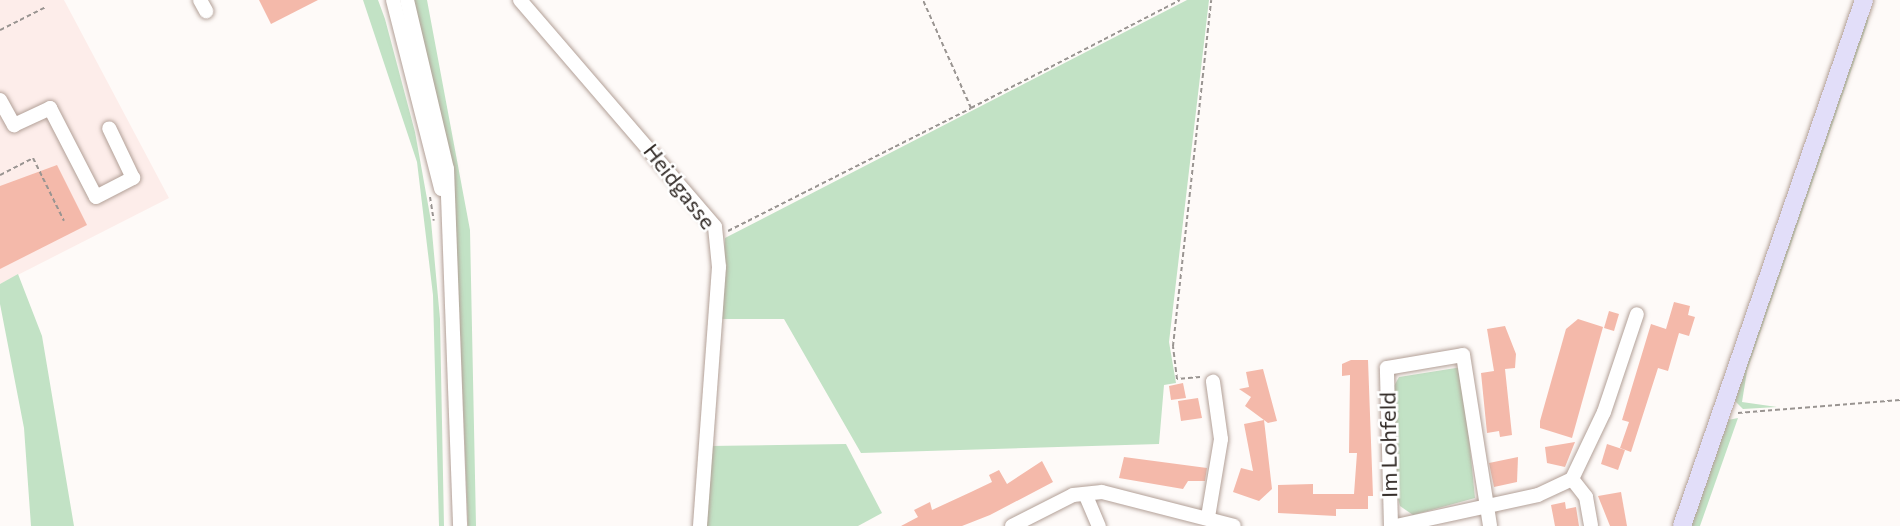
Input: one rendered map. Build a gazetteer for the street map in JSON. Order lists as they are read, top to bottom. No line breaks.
{"streets":{"street":["Heidgasse","Im Lohfeld"]}}
